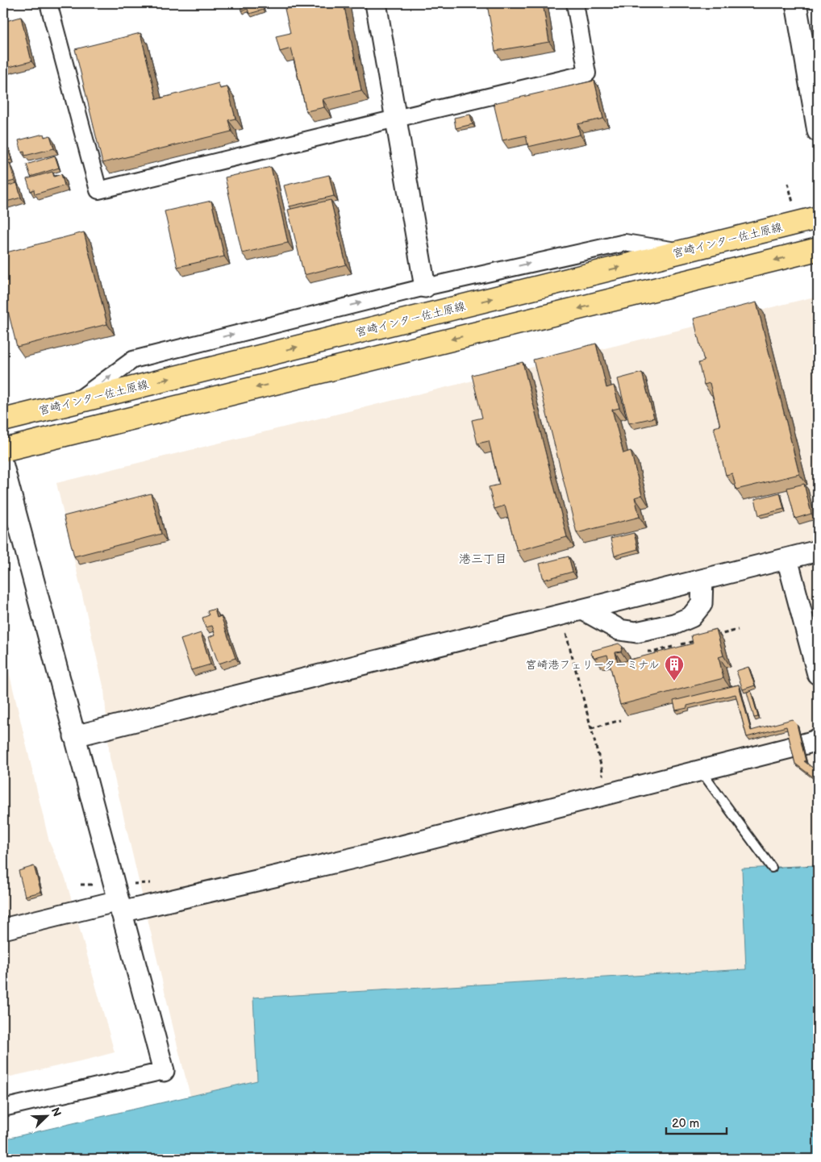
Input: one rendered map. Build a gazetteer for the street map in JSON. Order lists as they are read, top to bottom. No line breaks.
{"streets":{"main road":["宮崎インター佐土原線"]},"districts":["港三丁目"],"places":{"building":["宮崎港フェリーターミナル"]},"scale_bar":"20 m","north":"top right"}
